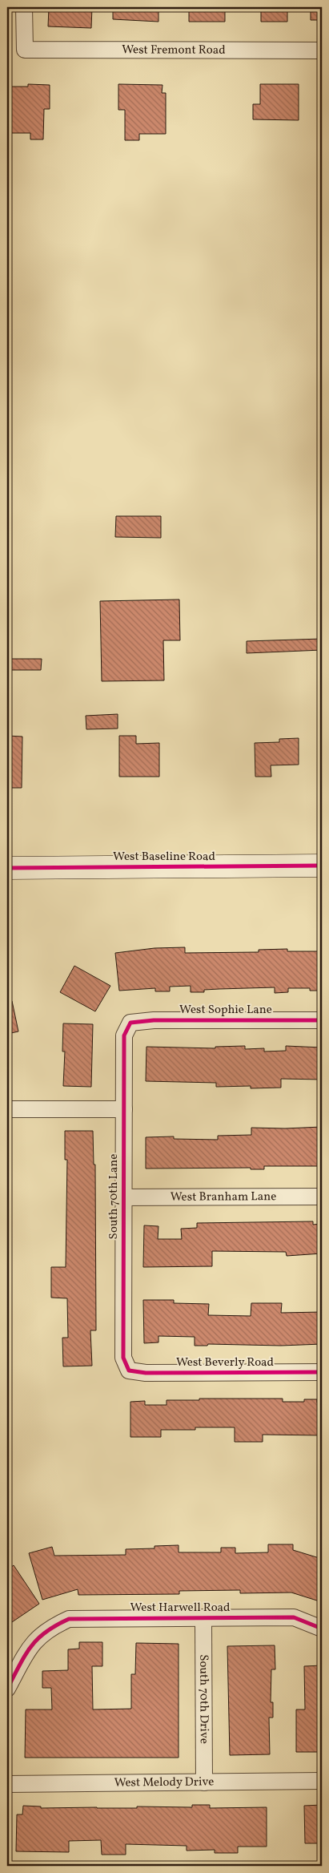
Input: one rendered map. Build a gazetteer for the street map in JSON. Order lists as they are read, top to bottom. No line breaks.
{"streets":{"main road":["West Baseline Road"],"street":["West Fremont Road","West Sophie Lane","South 70th Lane","West Branham Lane","West Beverly Road","West Harwell Road","South 70th Drive","West Melody Drive"]},"crossings":[["West Sophie Lane","South 70th Lane"],["South 70th Lane","West Branham Lane"],["South 70th Lane","West Beverly Road"],["West Harwell Road","South 70th Drive"],["South 70th Drive","West Melody Drive"]]}
